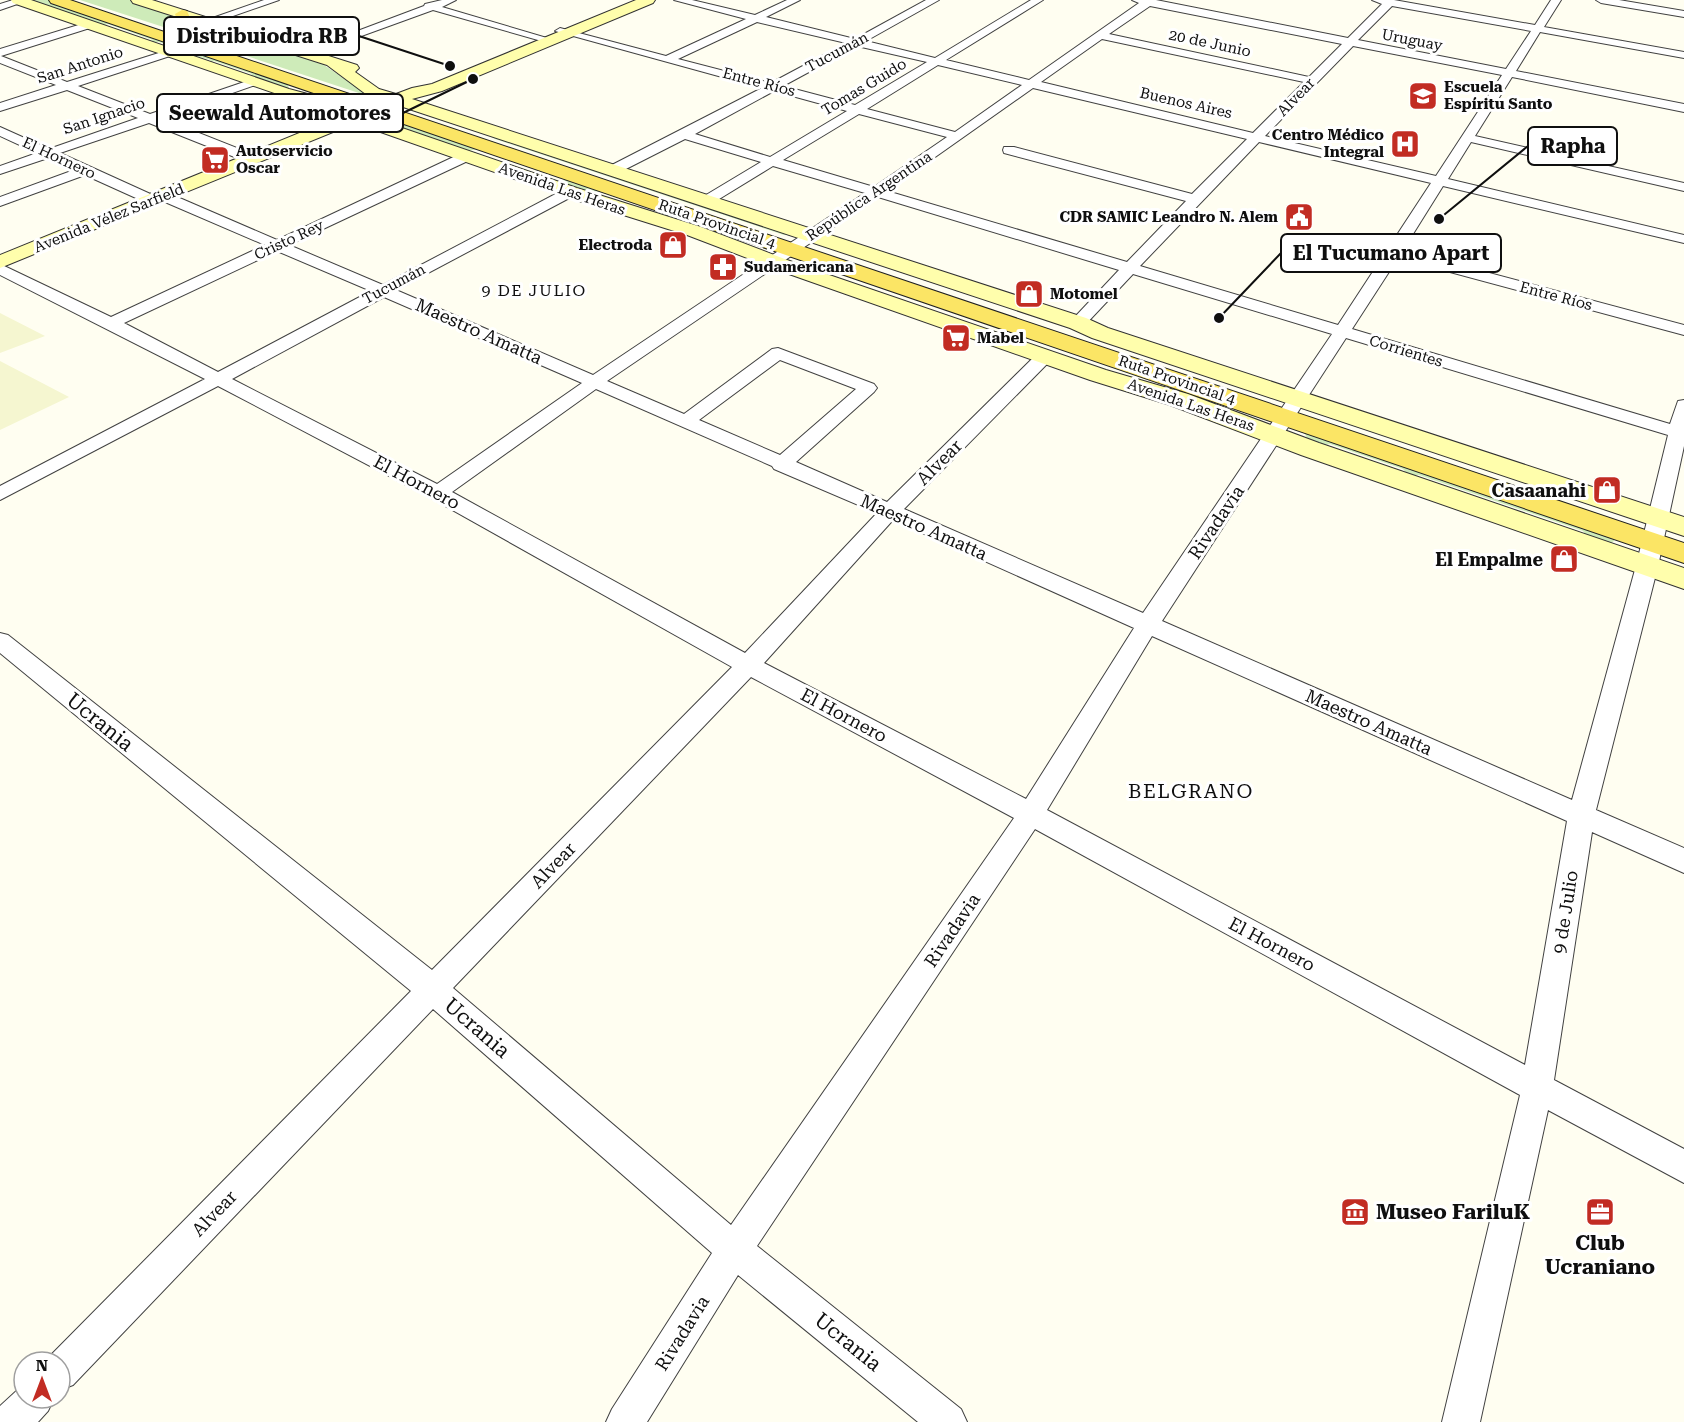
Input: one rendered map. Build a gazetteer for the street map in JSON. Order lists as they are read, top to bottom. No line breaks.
{"streets":{"main road":["Avenida Las Heras","Avenida Vélez Sarfield","Ruta Provincial 4"],"street":["Uruguay","20 de Junio","Tucumán","San Antonio","Entre Ríos","Tomas Guido","Alvear","Buenos Aires","San Ignacio","El Hornero","República Argentina","Cristo Rey","Maestro Amatta","Corrientes","Rivadavia","Ucrania","9 de Julio"]},"crossings":[["Uruguay","Alvear"],["Uruguay","República Argentina"],["Uruguay","Rivadavia"],["20 de Junio","Alvear"],["20 de Junio","República Argentina"],["Tucumán","Entre Ríos"],["Tucumán","Buenos Aires"],["Tucumán","El Hornero"],["Tucumán","Avenida Las Heras"],["Tucumán","Maestro Amatta"],["Tucumán","Corrientes"],["San Antonio","Avenida Las Heras"],["Entre Ríos","Tomas Guido"],["Entre Ríos","República Argentina"],["Entre Ríos","Avenida Vélez Sarfield"],["Entre Ríos","Rivadavia"],["Tomas Guido","Buenos Aires"],["Tomas Guido","Avenida Las Heras"],["Tomas Guido","Corrientes"],["Alvear","Buenos Aires"],["Alvear","El Hornero"],["Alvear","Avenida Las Heras"],["Alvear","Maestro Amatta"],["Alvear","Corrientes"],["Alvear","Ucrania"],["Buenos Aires","República Argentina"],["Buenos Aires","Rivadavia"],["San Ignacio","El Hornero"],["San Ignacio","Avenida Las Heras"],["El Hornero","República Argentina"],["El Hornero","Avenida Vélez Sarfield"],["El Hornero","Cristo Rey"],["El Hornero","Maestro Amatta"],["El Hornero","Rivadavia"],["El Hornero","9 de Julio"],["Avenida Las Heras","República Argentina"],["Avenida Las Heras","Avenida Vélez Sarfield"],["Avenida Las Heras","Ruta Provincial 4"],["Avenida Las Heras","Cristo Rey"],["Avenida Las Heras","Rivadavia"],["Avenida Las Heras","9 de Julio"],["República Argentina","Ruta Provincial 4"],["República Argentina","Maestro Amatta"],["República Argentina","Corrientes"],["Avenida Vélez Sarfield","Ruta Provincial 4"],["Avenida Vélez Sarfield","Maestro Amatta"],["Ruta Provincial 4","Rivadavia"],["Ruta Provincial 4","9 de Julio"],["Cristo Rey","Maestro Amatta"],["Maestro Amatta","Rivadavia"],["Maestro Amatta","9 de Julio"],["Corrientes","Rivadavia"],["Corrientes","9 de Julio"],["Rivadavia","Ucrania"]],"districts":["9 DE JULIO","BELGRANO"],"places":{"other":["Distribuiodra RB","Seewald Automotores","Rapha","El Tucumano Apart"],"school or university":["Escuela Espíritu Santo"],"hospital":["Centro Médico Integral"],"supermarket":["Autoservicio Oscar","Mabel"],"public building":["CDR SAMIC Leandro N. Alem"],"shop":["Electroda","Motomel","Casaanahi","El Empalme"],"pharmacy":["Sudamericana"],"museum":["Museo FariluK"],"office":["Club Ucraniano"]},"north":"top"}
